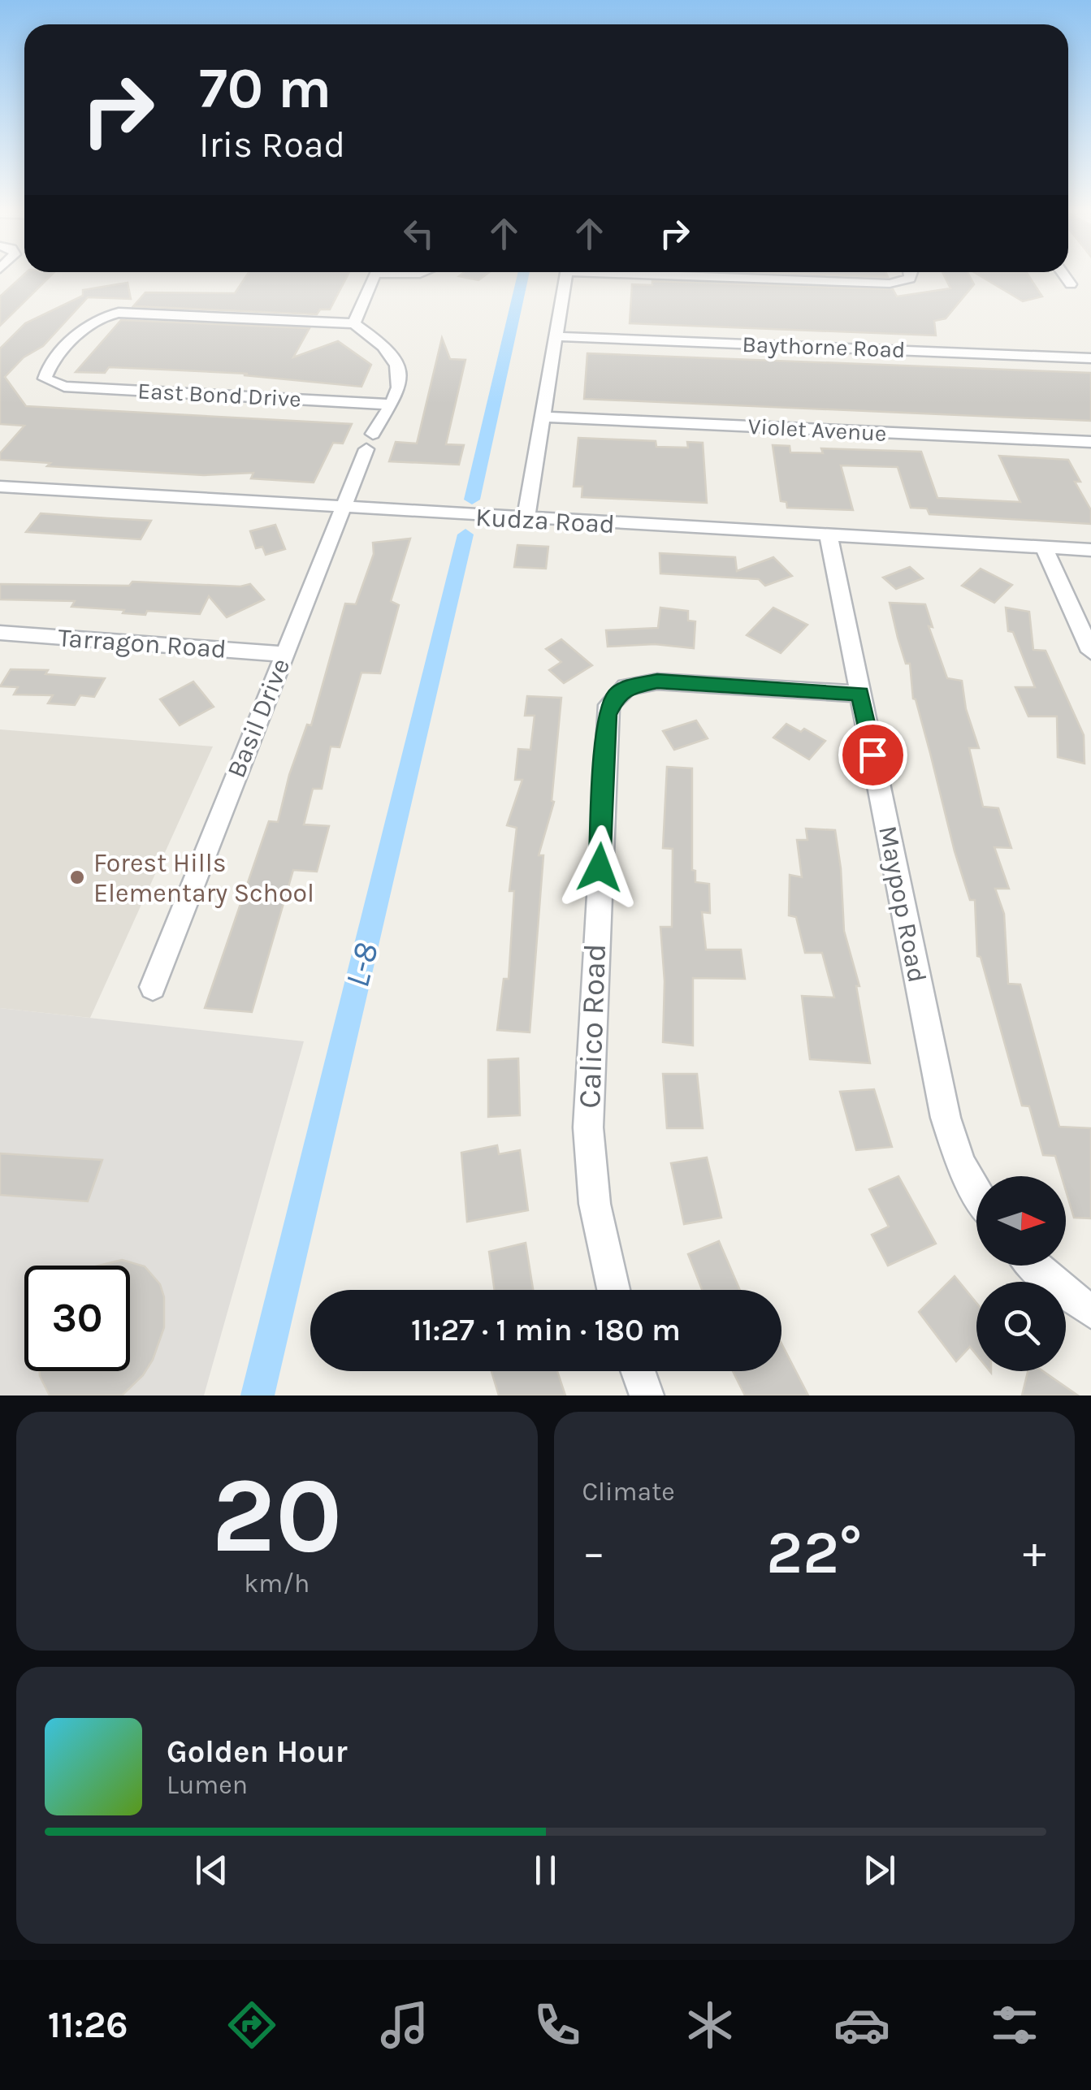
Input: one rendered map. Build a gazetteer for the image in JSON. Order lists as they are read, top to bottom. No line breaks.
{"streets":{"street":["Baythorne Road","East Bond Drive","Violet Avenue","Kudza Road","Tarragon Road","Basil Drive","Maypop Road","Calico Road"]},"crossings":[["East Bond Drive","Basil Drive"],["Kudza Road","Basil Drive"],["Kudza Road","Maypop Road"],["Tarragon Road","Basil Drive"],["Maypop Road","Calico Road"]],"water":["L-8"],"places":["Forest Hills Elementary School"],"north":"right","page":{"turn":["70 m","Iris Road"],"limit":"30","trip":"11:27 · 1 min · 180 m","tile":[["20","km/h"],"Climate"],"heat":["−","22°","+"],"song":["Golden Hour","Lumen"],"tabs":"11:26"}}
